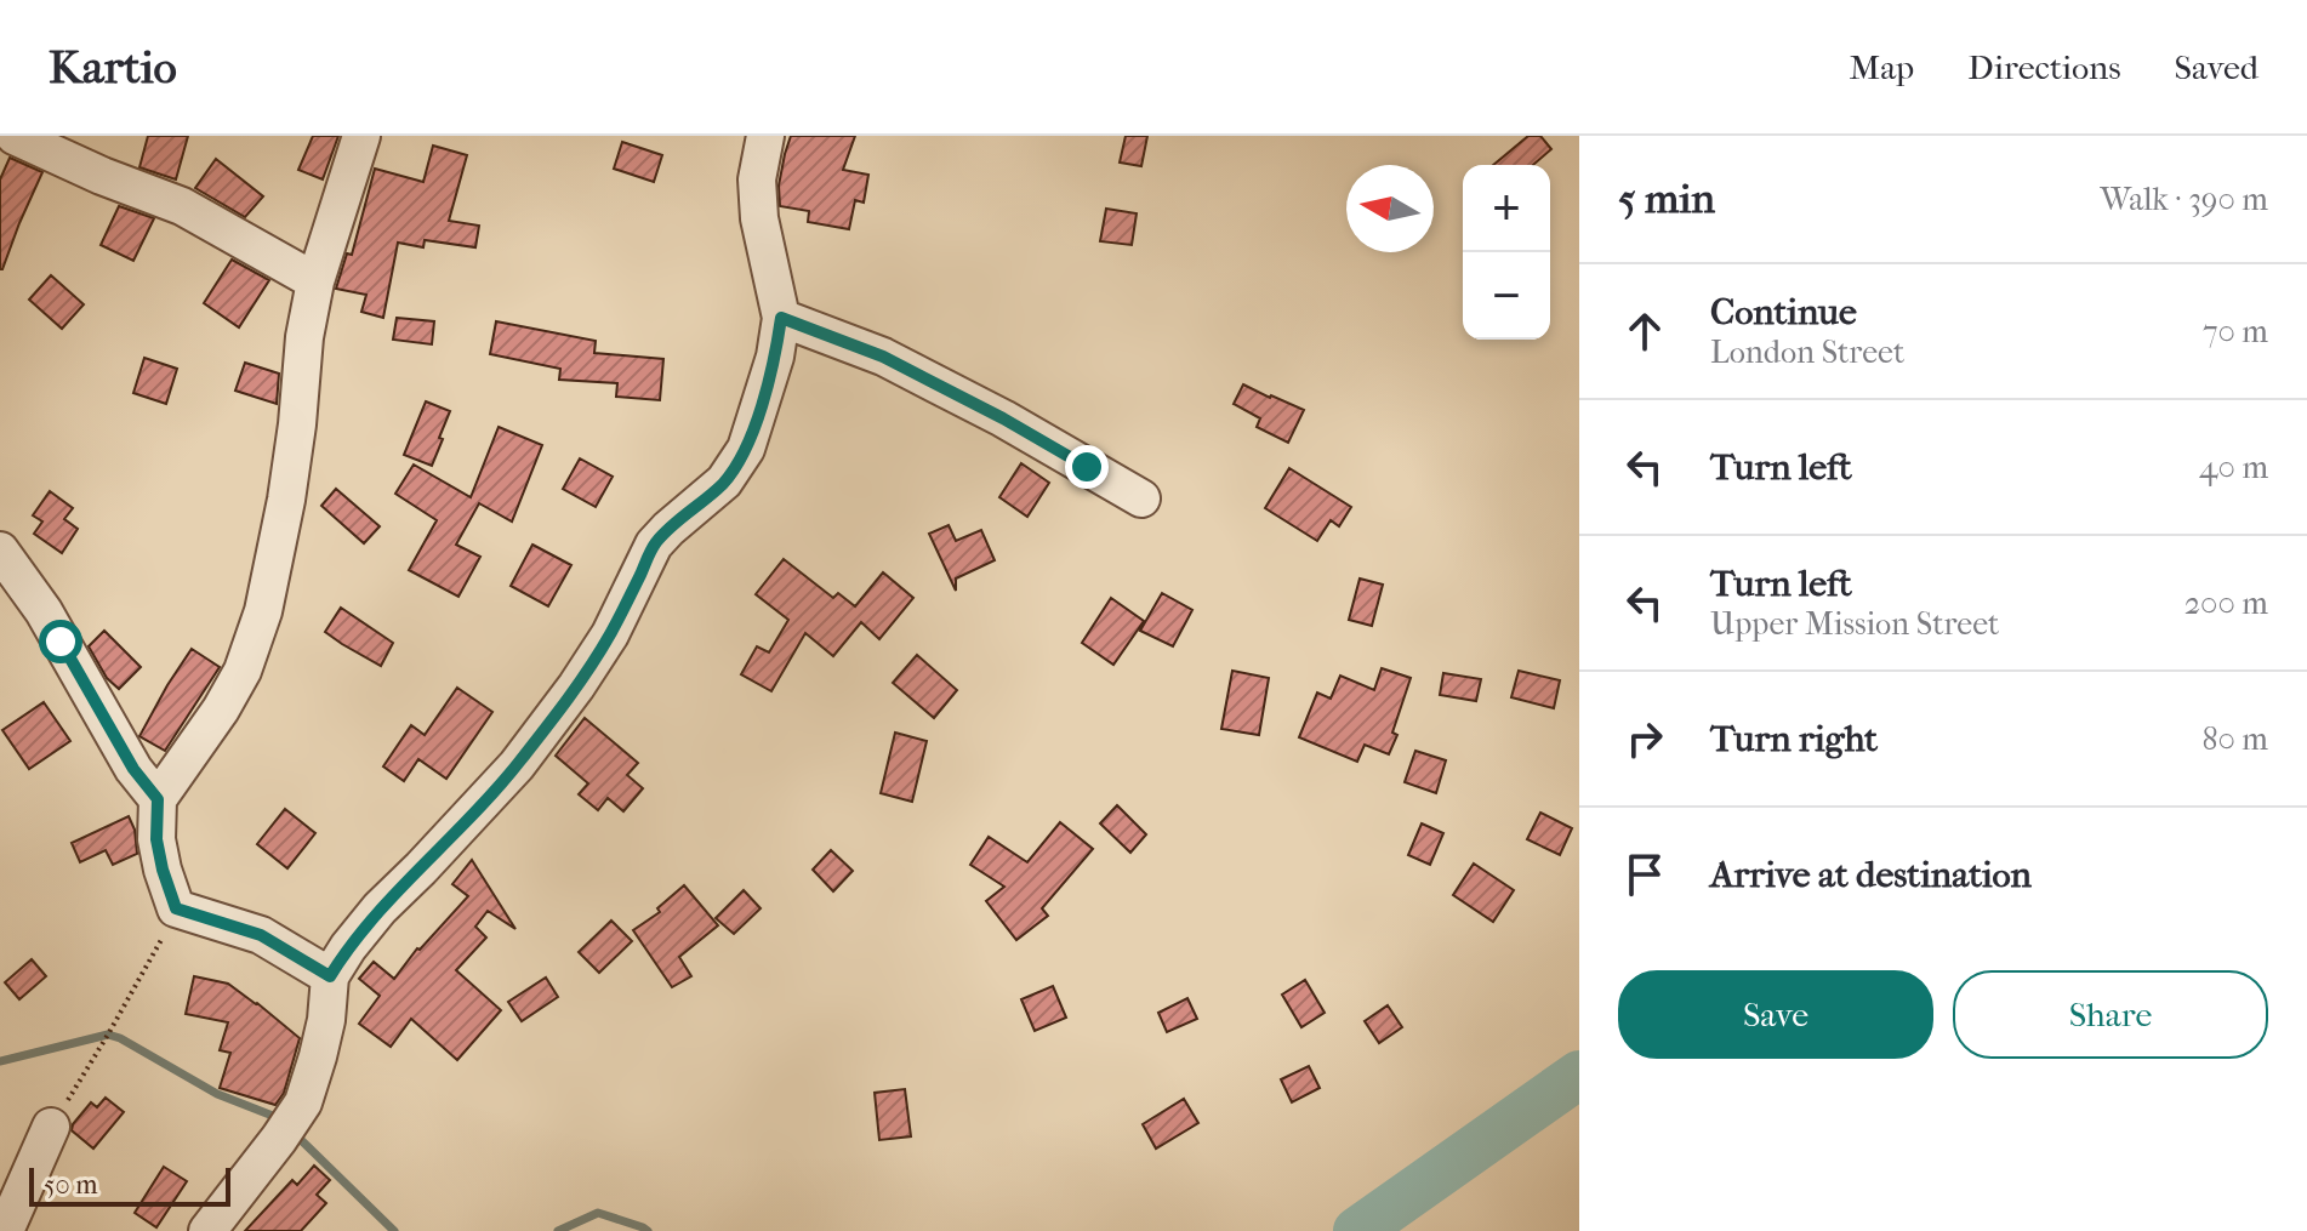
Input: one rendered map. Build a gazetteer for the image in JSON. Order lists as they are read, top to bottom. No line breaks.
{"scale_bar":"50 m","north":"left","page":{"header":"Kartio","nav":["Map","Directions","Saved"],"heading":["5 min","Walk · 390 m"],"map_buttons":["+","−"],"list":[["Continue","London Street","70 m"],["Turn left","40 m"],["Turn left","Upper Mission Street","200 m"],["Turn right","80 m"],"Arrive at destination"],"buttons":["Save","Share"],"scale":"50 m"}}
